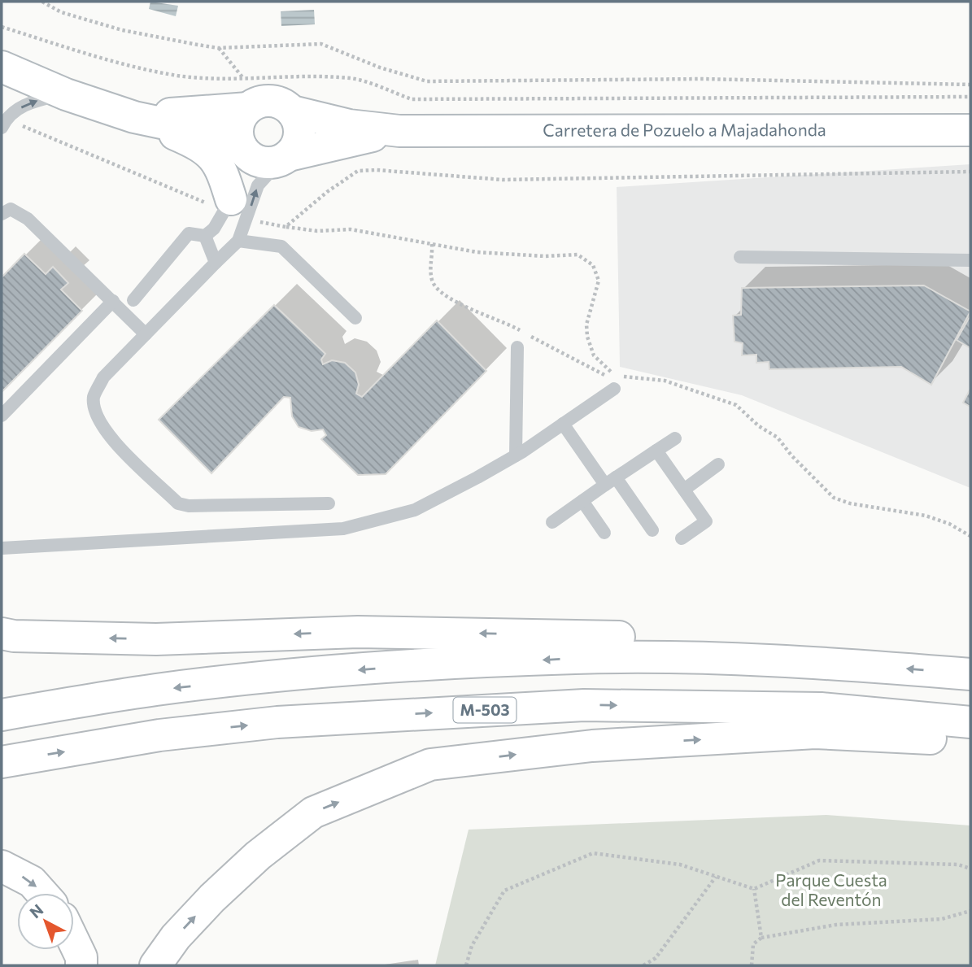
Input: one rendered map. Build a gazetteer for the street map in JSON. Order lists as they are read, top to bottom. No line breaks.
{"streets":{"main road":["Carretera de Pozuelo a Majadahonda","M-503"]},"parks":["Parque Cuesta del Reventón"],"north":"top left"}
